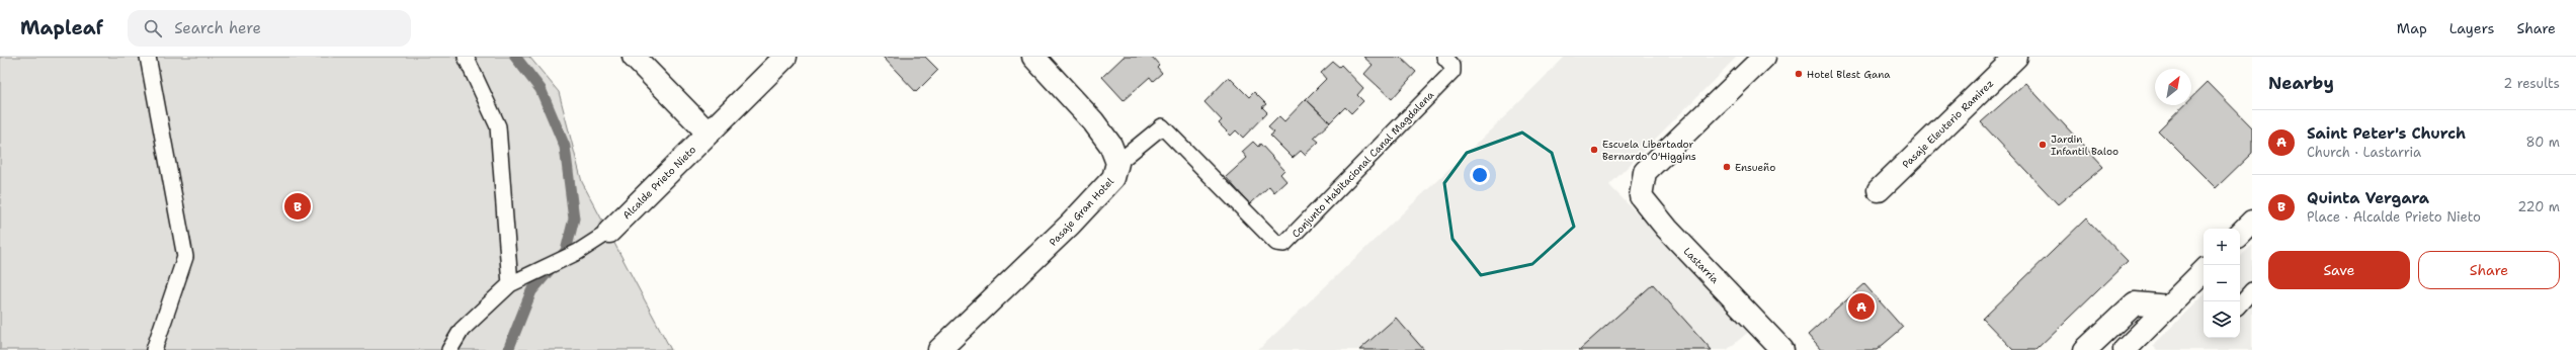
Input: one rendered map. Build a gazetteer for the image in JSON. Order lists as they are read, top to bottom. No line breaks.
{"streets":{"street":["Pasaje Eleuterio Ramirez","Alcalde Prieto Nieto","Pasaje Gran Hotel","Lastarria"],"lane":["Conjunto Habitacional Canal Magdalena"]},"crossings":[["Conjunto Habitacional Canal Magdalena","Pasaje Gran Hotel"]],"places":["Hotel Blest Gana","Jardin Infantil Baloo","Escuela Libertador Bernardo O'Higgins","Ensueño"],"north":"top right","page":{"header":"Mapleaf","search":"Search here","nav":["Map","Layers","Share"],"heading":["Nearby","2 results"],"list":[{"mark":"A","name":"Saint Peter's Church","note":"Church · Lastarria","value":"80 m"},{"mark":"B","name":"Quinta Vergara","note":"Place · Alcalde Prieto Nieto","value":"220 m"}],"pins":["B","A"],"map_buttons":["+","−"],"buttons":["Save","Share"]}}
